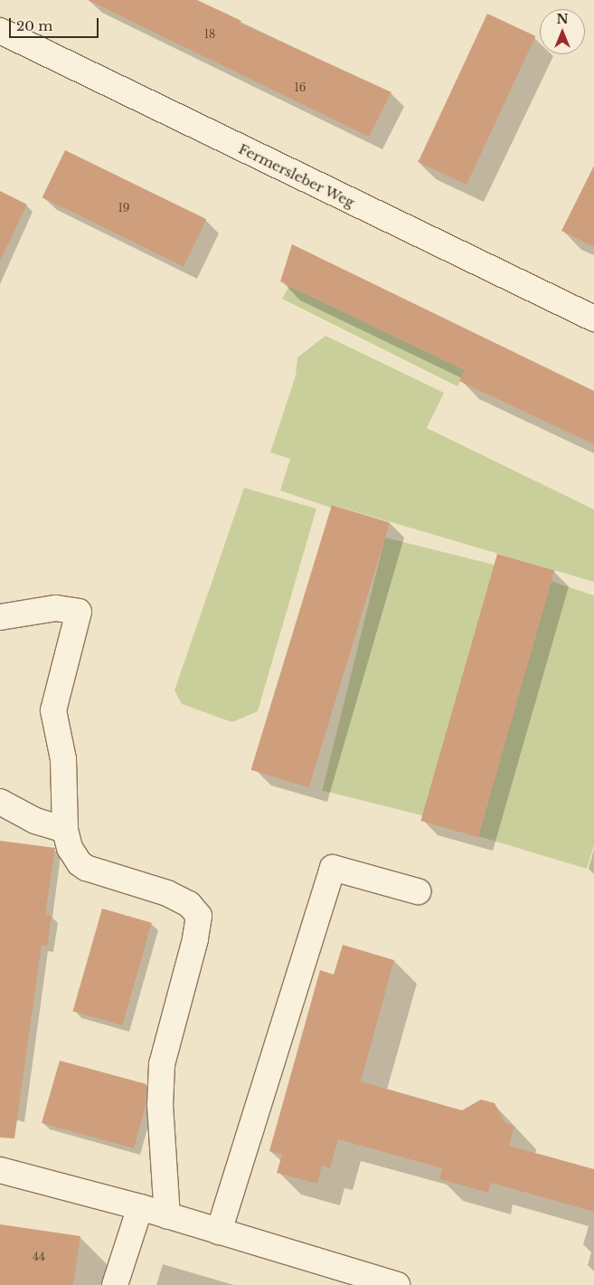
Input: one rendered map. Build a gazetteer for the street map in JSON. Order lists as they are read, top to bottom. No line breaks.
{"streets":{"street":["Fermersleber Weg"]},"house_numbers":["18","16","19","44"],"scale_bar":"20 m","north":"top"}
